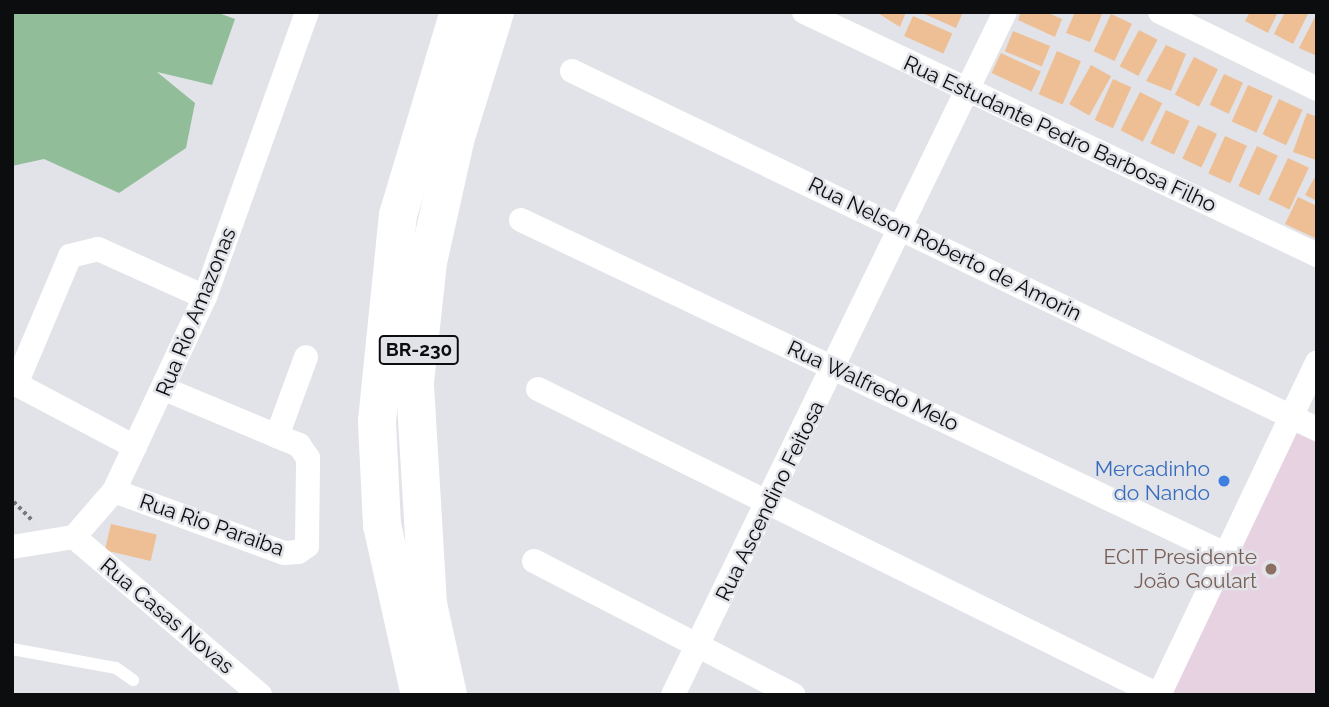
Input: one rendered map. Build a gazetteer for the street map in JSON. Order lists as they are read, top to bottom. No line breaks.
{"streets":{"highway":["BR-230"],"street":["Rua Estudante Pedro Barbosa Filho","Rua Nelson Roberto de Amorin","Rua Rio Amazonas","Rua Walfredo Melo","Rua Ascendino Feitosa","Rua Rio Paraiba","Rua Casas Novas"]},"crossings":[["Rua Estudante Pedro Barbosa Filho","Rua Ascendino Feitosa"],["Rua Nelson Roberto de Amorin","Rua Ascendino Feitosa"],["Rua Rio Amazonas","Rua Rio Paraiba"],["Rua Rio Amazonas","Rua Casas Novas"],["Rua Walfredo Melo","Rua Ascendino Feitosa"]],"places":["Mercadinho do Nando","ECIT Presidente João Goulart"]}
